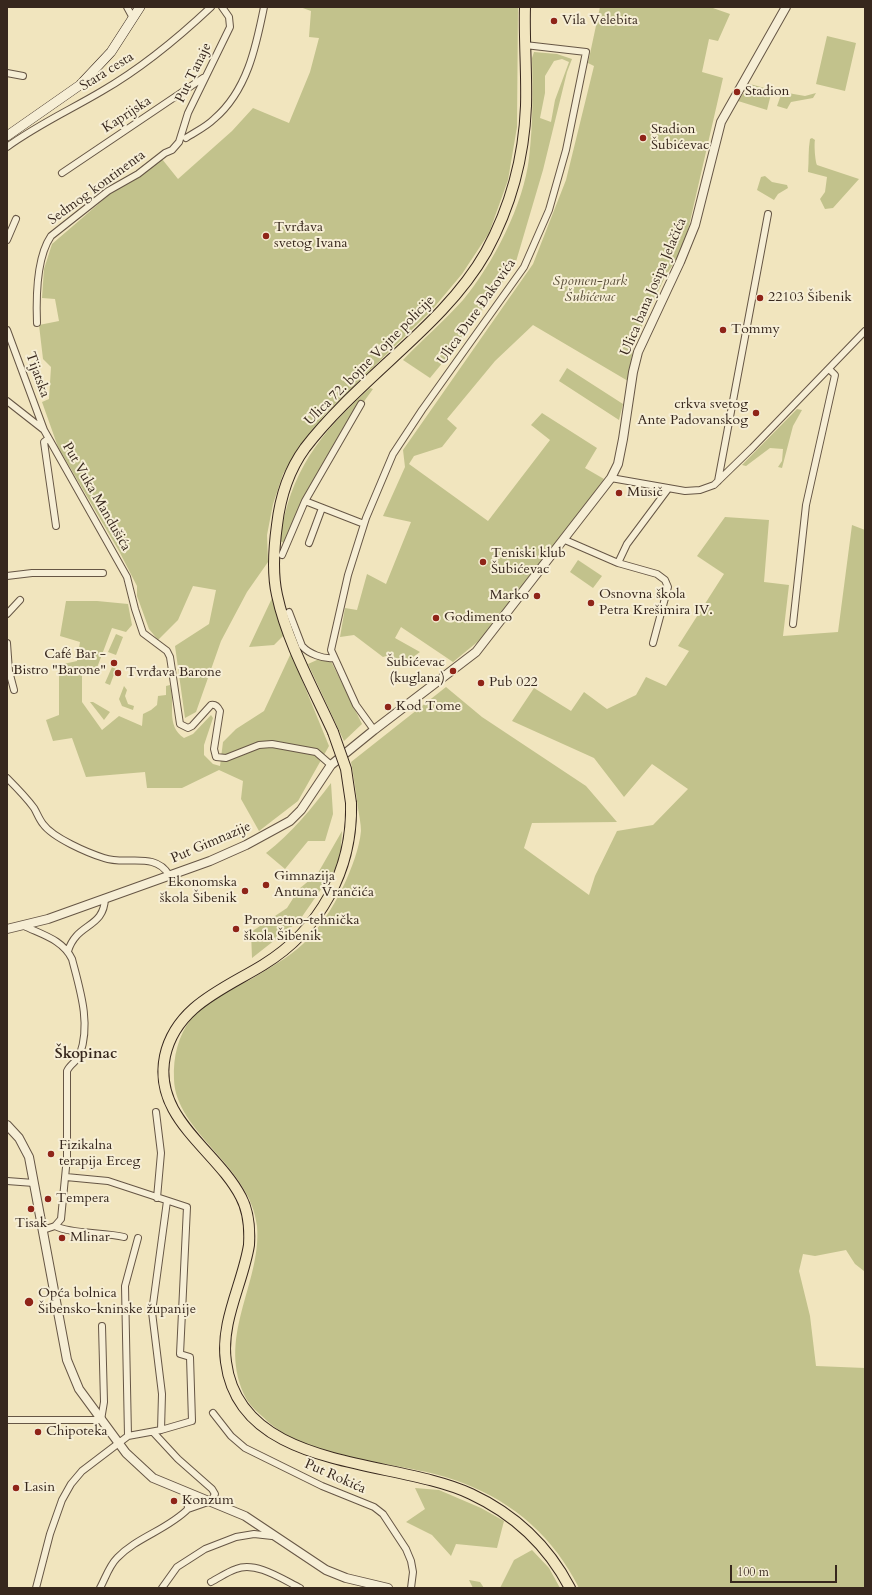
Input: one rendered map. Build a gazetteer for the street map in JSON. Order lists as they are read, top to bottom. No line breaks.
{"streets":{"main road":["Ulica 72. bojne Vojne policije"],"street":["Stara cesta","Put Tanaje","Kaprijska","Sedmog kontinenta","Ulica bana Josipa Jelačića","Ulica Đure Đakovića","Tijatska","Put Vuka Mandušića","Put Gimnazije","Put Rokića"]},"crossings":[["Put Tanaje","Kaprijska"],["Put Tanaje","Sedmog kontinenta"],["Ulica bana Josipa Jelačića","Ulica Đure Đakovića"],["Ulica bana Josipa Jelačića","Put Vuka Mandušića"],["Ulica bana Josipa Jelačića","Put Gimnazije"],["Ulica Đure Đakovića","Ulica 72. bojne Vojne policije"],["Tijatska","Put Vuka Mandušića"],["Put Vuka Mandušića","Put Gimnazije"]],"districts":["Škopinac"],"parks":["Spomen-park Šubićevac"],"places":["Vila Velebita","Stadion","Stadion Šubićevac","Tvrđava svetog Ivana","22103 Šibenik","Tommy","crkva svetog Ante Padovanskog","Musič","Teniski klub Šubićevac","Marko","Osnovna škola Petra Krešimira IV.","Godimento","Café Bar - Bistro \"Barone\"","Šubićevac (kuglana)","Tvrđava Barone","Pub 022","Kod Tome","Gimnazija Antuna Vrančića","Ekonomska škola Šibenik","Prometno-tehnička škola Šibenik","Fizikalna terapija Erceg","Tempera","Tisak","Mlinar","Opća bolnica Šibensko-kninske županije","Chipoteka","Lasin","Konzum"],"scale_bar":"100 m"}
